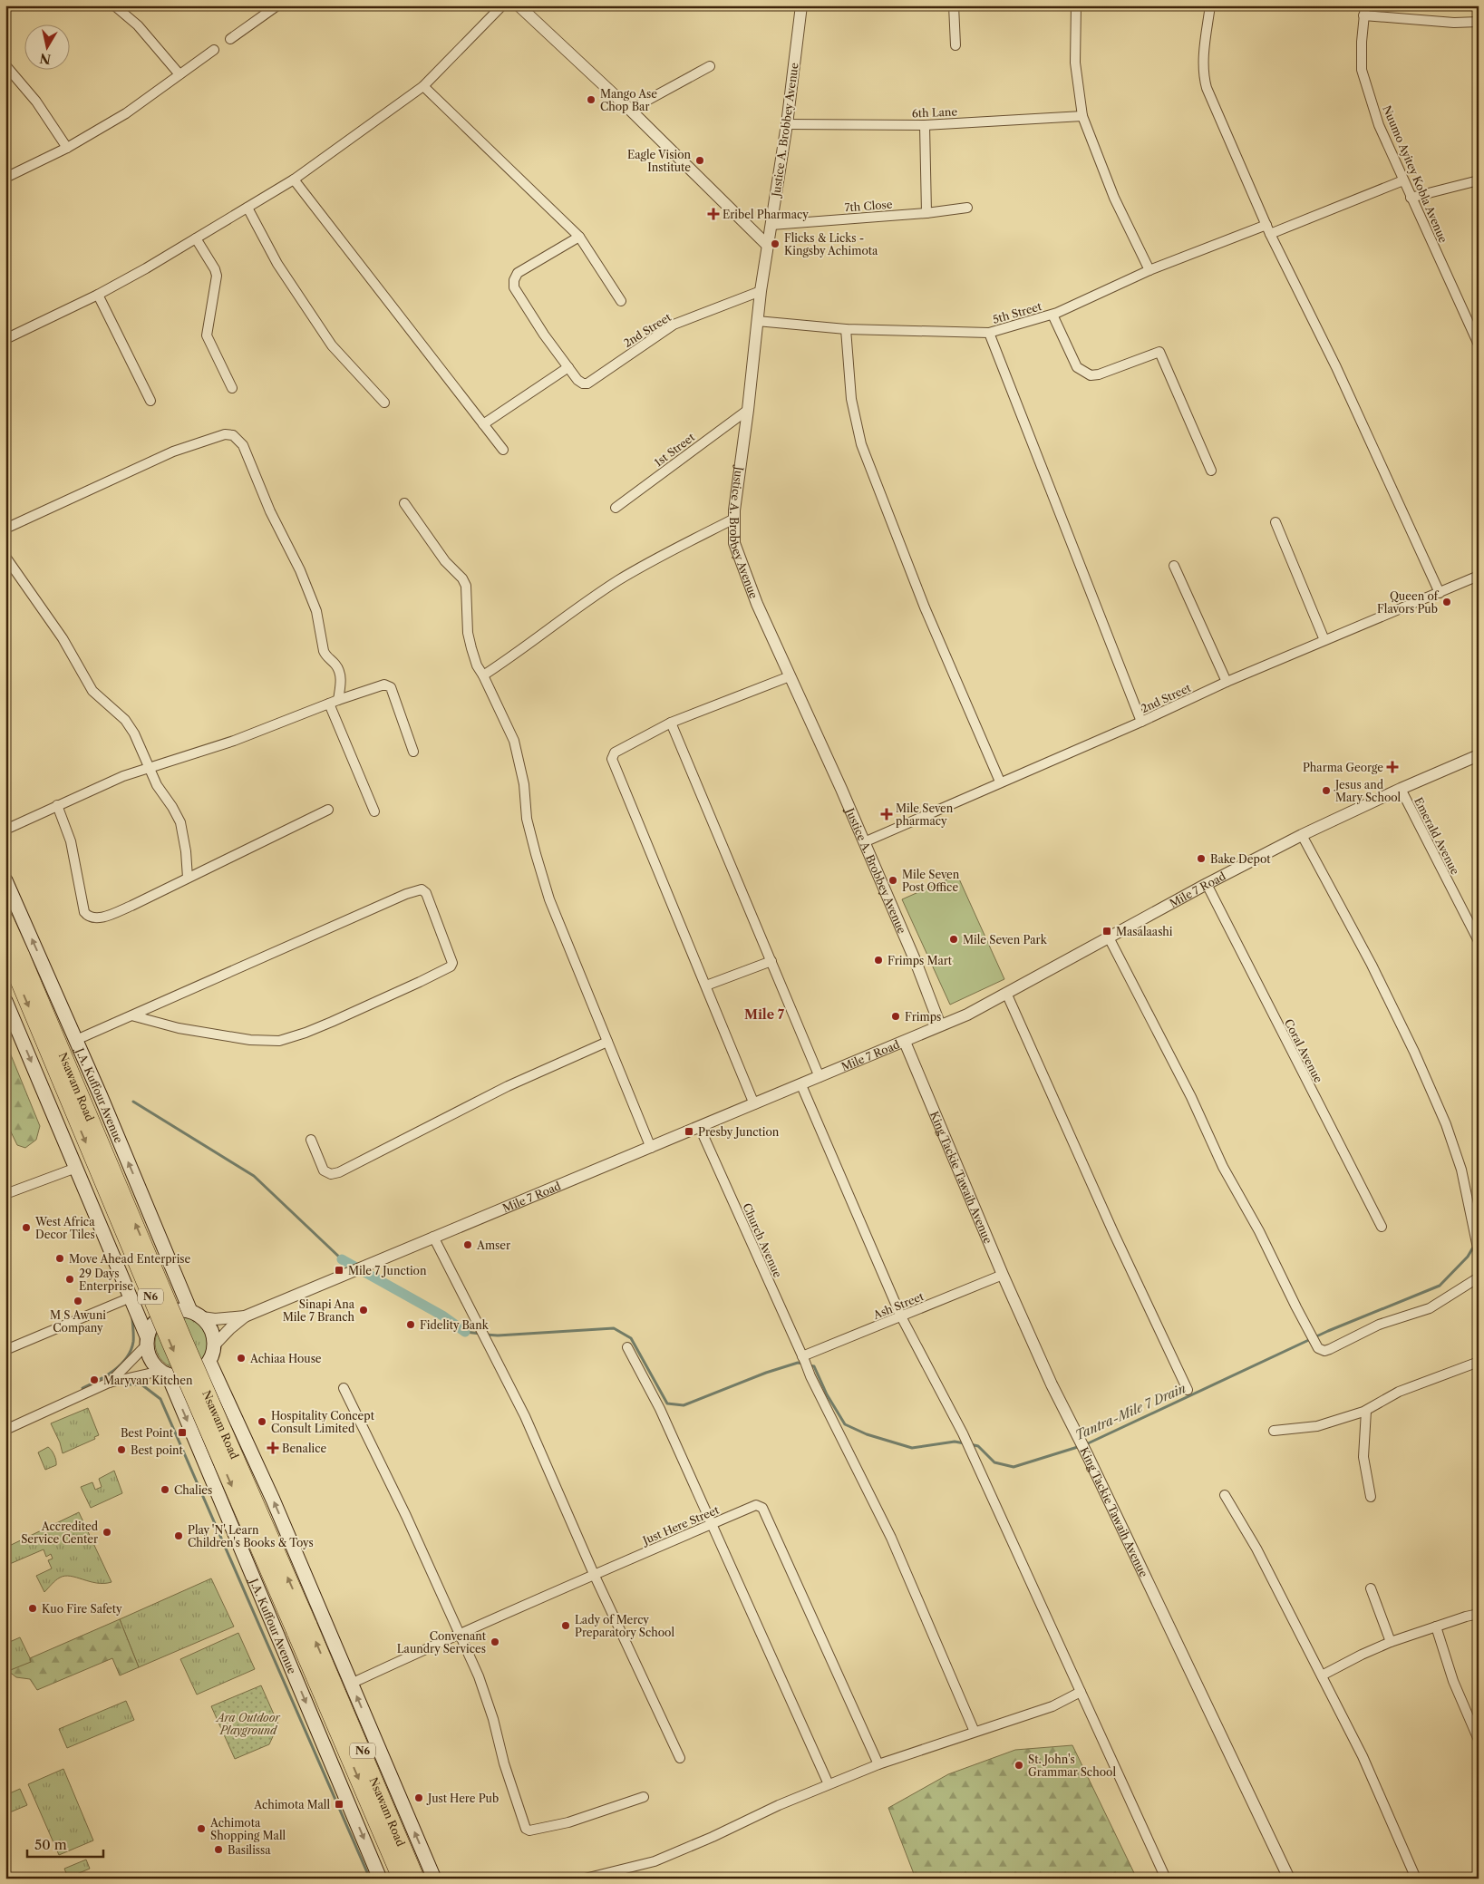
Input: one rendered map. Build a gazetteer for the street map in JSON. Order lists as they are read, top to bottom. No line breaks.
{"streets":{"highway":["Nsawam Road","N6"],"main road":["J.A. Kuffour Avenue"],"street":["6th Lane","Justice A. Brobbey Avenue","Nuumo Ayitey Kobla Avenue","7th Close","5th Street","2nd Street","1st Street","Emerald Avenue","Mile 7 Road","Coral Avenue","King Tackie Tawaih Avenue","Church Avenue","Ash Street","Just Here Street"]},"crossings":[["6th Lane","Justice A. Brobbey Avenue"],["Justice A. Brobbey Avenue","7th Close"],["Justice A. Brobbey Avenue","5th Street"],["Justice A. Brobbey Avenue","2nd Street"],["Justice A. Brobbey Avenue","1st Street"],["Justice A. Brobbey Avenue","Mile 7 Road"],["Nuumo Ayitey Kobla Avenue","5th Street"],["Emerald Avenue","Mile 7 Road"],["Mile 7 Road","Coral Avenue"],["Mile 7 Road","King Tackie Tawaih Avenue"],["Mile 7 Road","Church Avenue"],["King Tackie Tawaih Avenue","Ash Street"],["Church Avenue","Ash Street"]],"districts":["Mile 7"],"water":["Tantra-Mile 7 Drain"],"parks":["Ara Outdoor Playground"],"places":{"other":["Mango Ase Chop Bar","Eagle Vision Institute","Flicks & Licks - Kingsby Achimota","Queen of Flavors Pub","Jesus and Mary School","Bake Depot","Mile Seven Post Office","Mile Seven Park","Frimps Mart","Frimps","West Africa Decor Tiles","Amser","Move Ahead Enterprise","29 Days Enterprise","M S Awuni Company","Sinapi Ana Mile 7 Branch","Fidelity Bank","Achiaa House","Maryvan Kitchen","Hospitality Concept Consult Limited","Best point","Chalies","Accredited Service Center","Play 'N' Learn Children's Books & Toys","Kuo Fire Safety","Lady of Mercy Preparatory School","Convenant Laundry Services","St. John's Grammar School","Just Here Pub","Achimota Shopping Mall","Basilissa"],"health":["Eribel Pharmacy","Pharma George","Mile Seven pharmacy","Benalice"],"transit":["Masalaashi","Presby Junction","Mile 7 Junction","Best Point","Achimota Mall"]},"scale_bar":"50 m","north":"bottom"}
